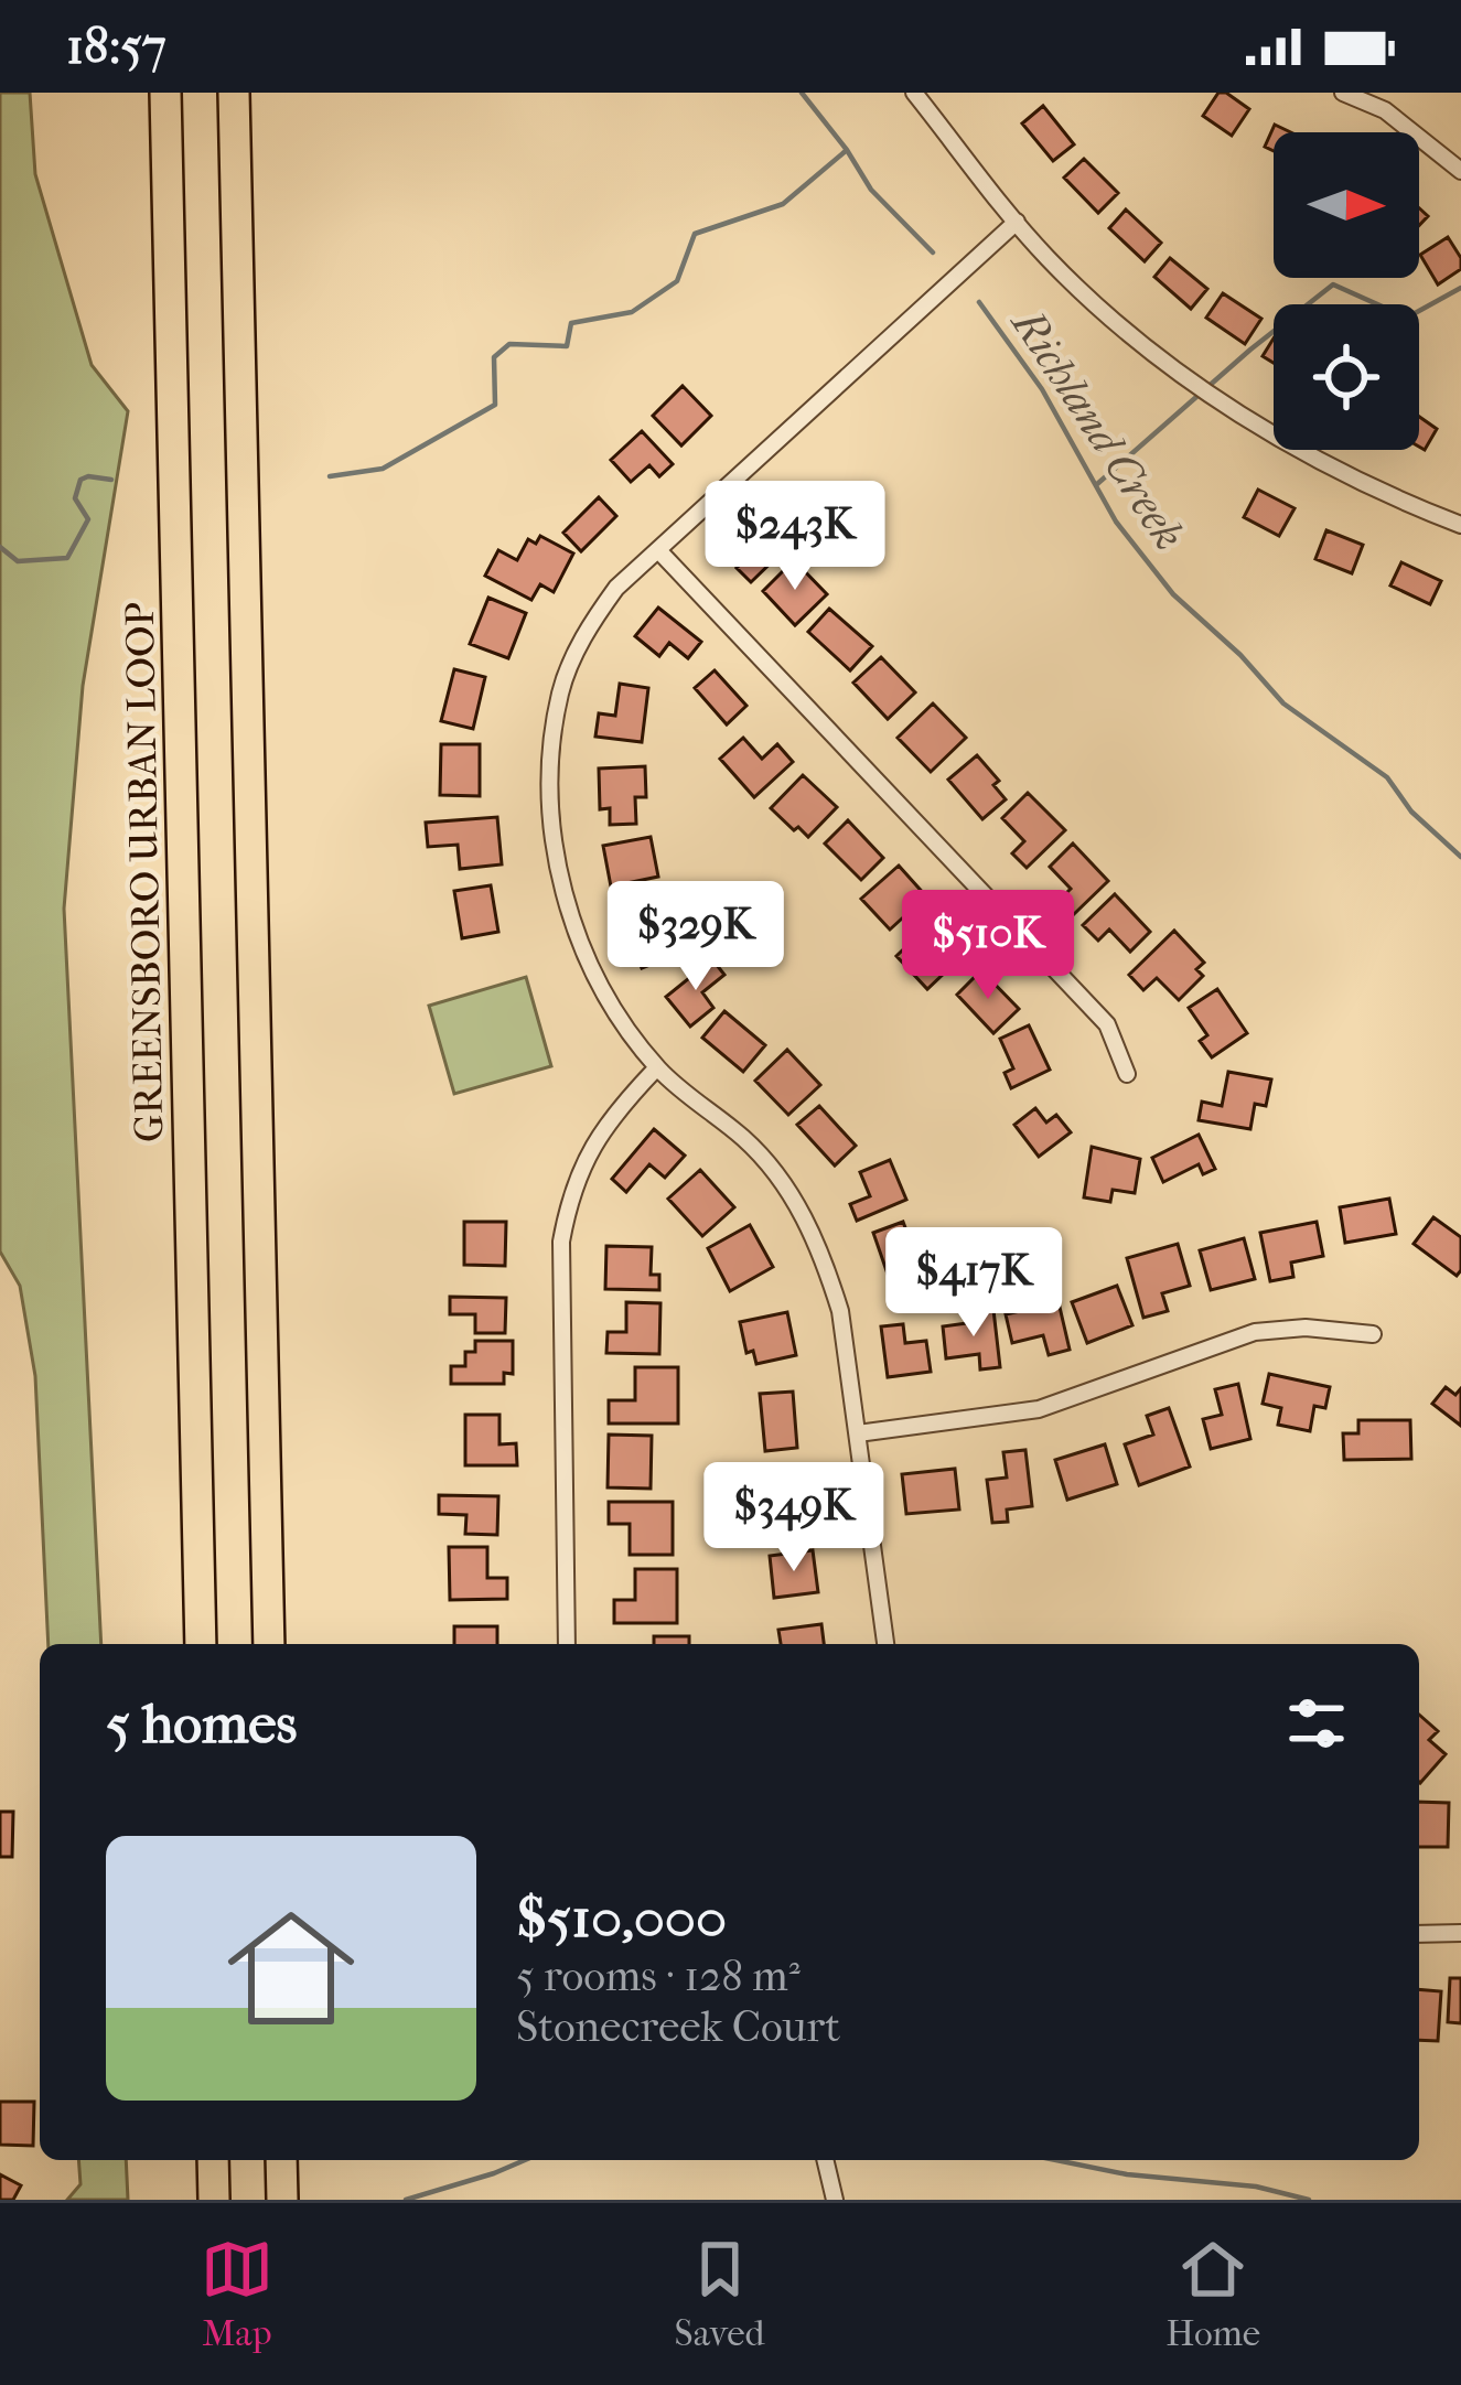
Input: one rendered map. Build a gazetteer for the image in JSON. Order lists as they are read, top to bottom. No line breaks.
{"streets":{"highway":["GREENSBORO URBAN LOOP"]},"water":["Richland Creek"],"north":"right","page":{"status":"18:57","price":["$243K","$329K","$510K","$417K","$349K"],"heading":"5 homes","list":[{"name":"$510,000","note":"5 rooms · 128 m² · Stonecreek Court"}],"tabs":["Map","Saved","Home"]}}
